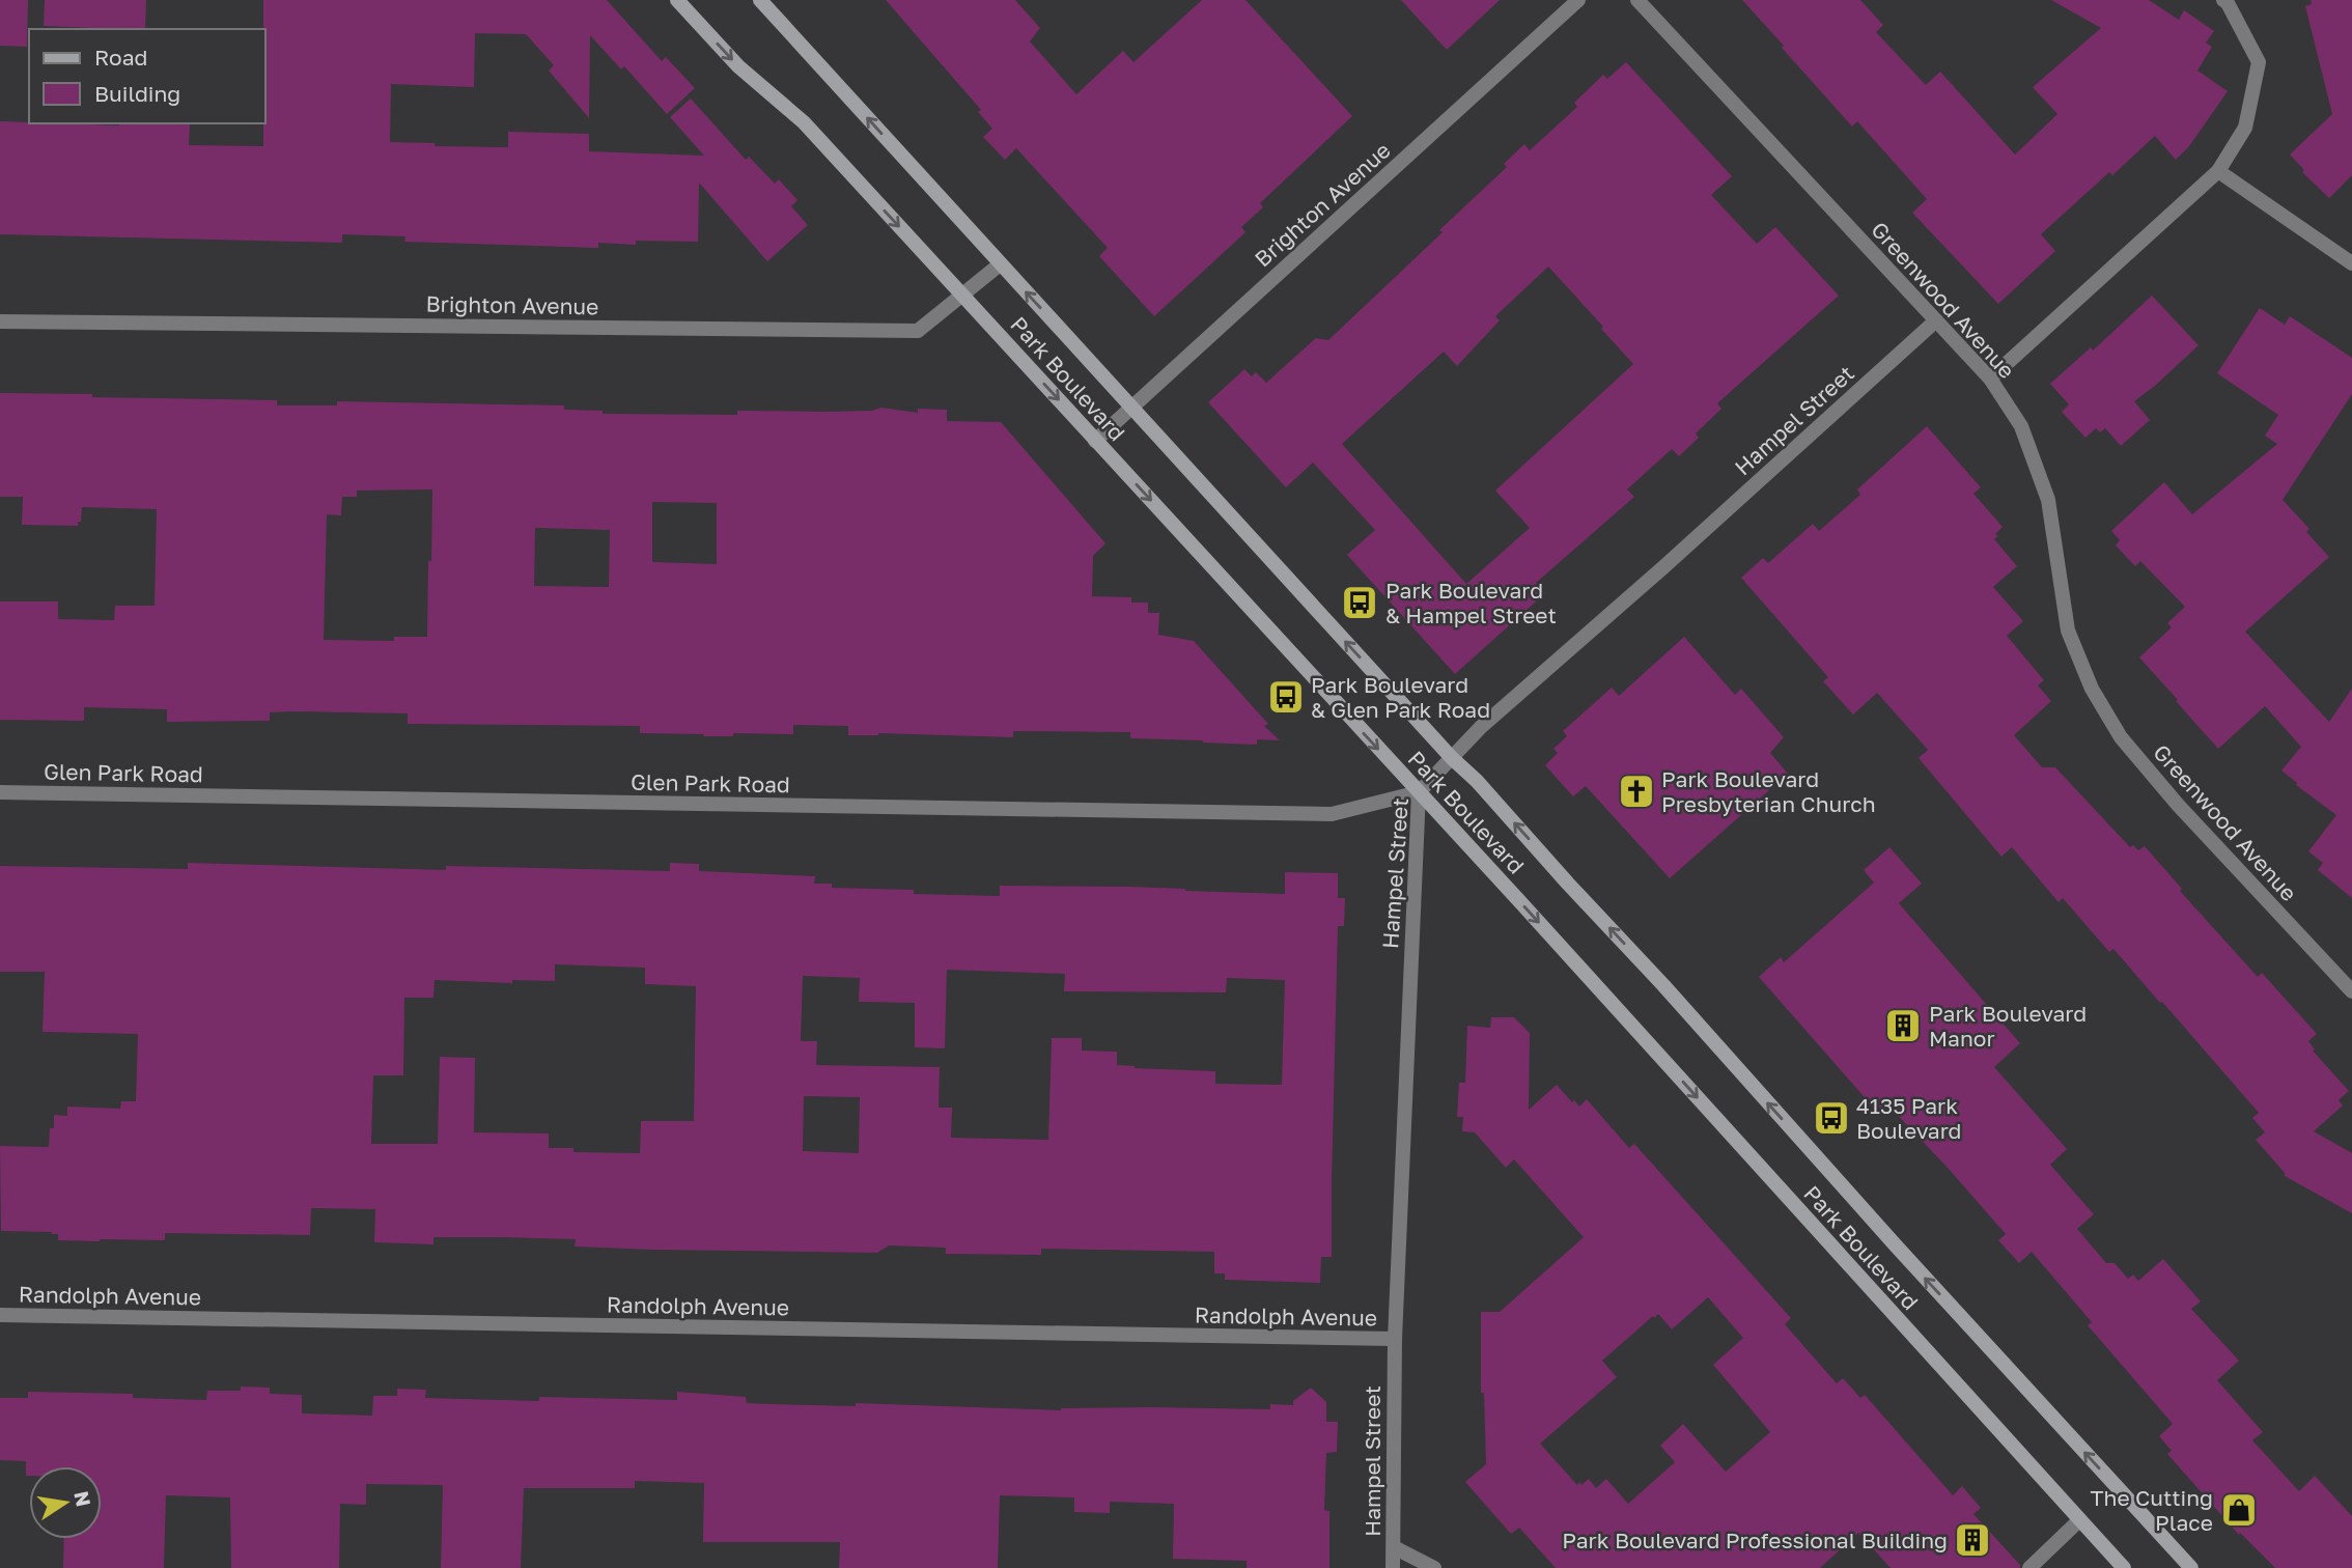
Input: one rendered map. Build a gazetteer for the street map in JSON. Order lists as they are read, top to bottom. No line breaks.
{"streets":{"main road":["Park Boulevard"],"street":["Brighton Avenue","Greenwood Avenue","Hampel Street","Glen Park Road","Randolph Avenue"]},"crossings":[["Brighton Avenue","Park Boulevard"],["Greenwood Avenue","Hampel Street"],["Park Boulevard","Hampel Street"],["Park Boulevard","Glen Park Road"],["Hampel Street","Glen Park Road"],["Hampel Street","Randolph Avenue"]],"places":{"bus stop":["Park Boulevard & Hampel Street","Park Boulevard & Glen Park Road","4135 Park Boulevard"],"church":["Park Boulevard Presbyterian Church"],"building":["Park Boulevard Manor","Park Boulevard Professional Building"],"shop":["The Cutting Place"]},"legend":["Road","Building"],"north":"right"}
